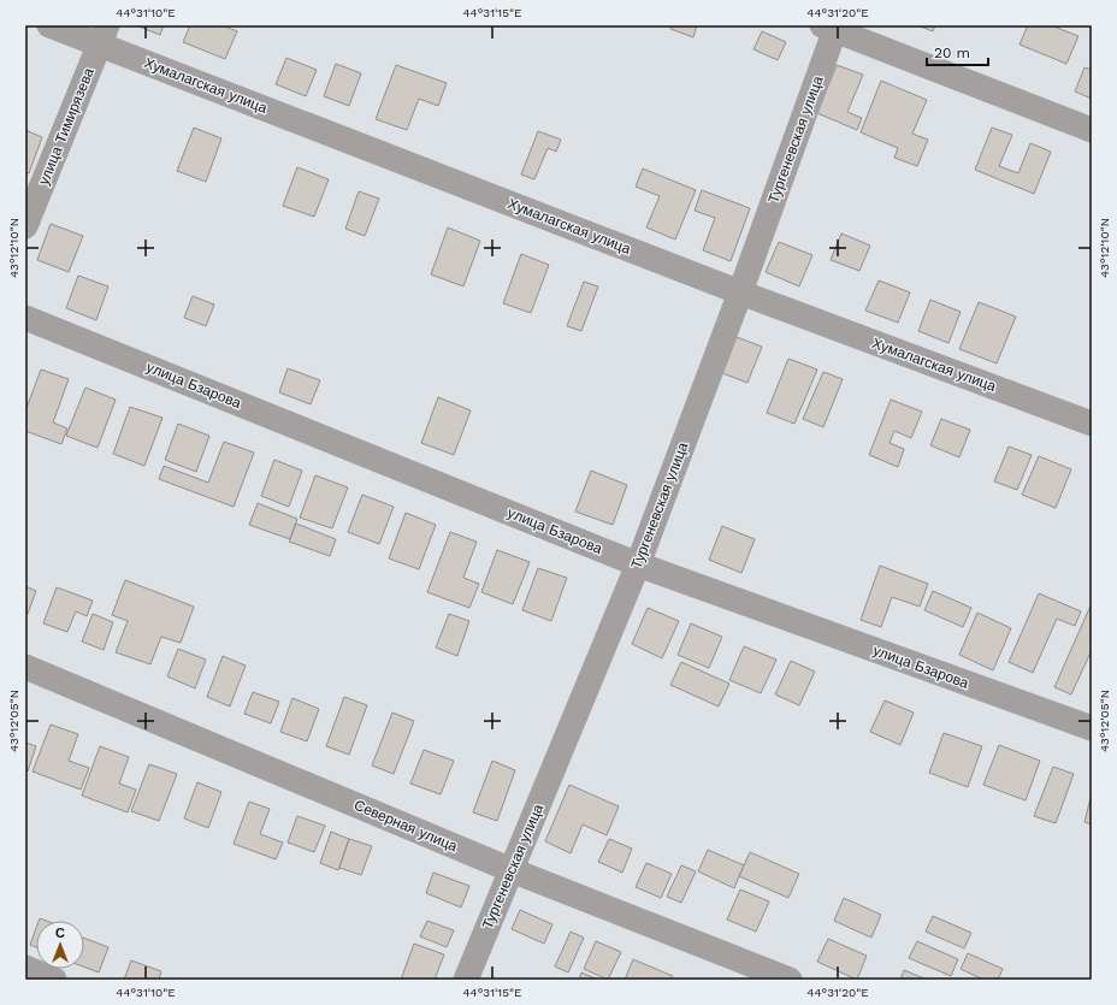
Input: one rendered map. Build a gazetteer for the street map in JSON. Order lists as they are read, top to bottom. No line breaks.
{"streets":{"street":["Хумалагская улица","улица Тимирязева","Тургеневская улица","улица Бзарова","Северная улица"]},"crossings":[["Хумалагская улица","улица Тимирязева"],["Хумалагская улица","Тургеневская улица"],["Тургеневская улица","улица Бзарова"],["Тургеневская улица","Северная улица"]],"scale_bar":"20 m","north":"top","coordinates":["44°31'10\"E","44°31'15\"E","44°31'20\"E","43°12'10\"N","43°12'05\"N"]}
